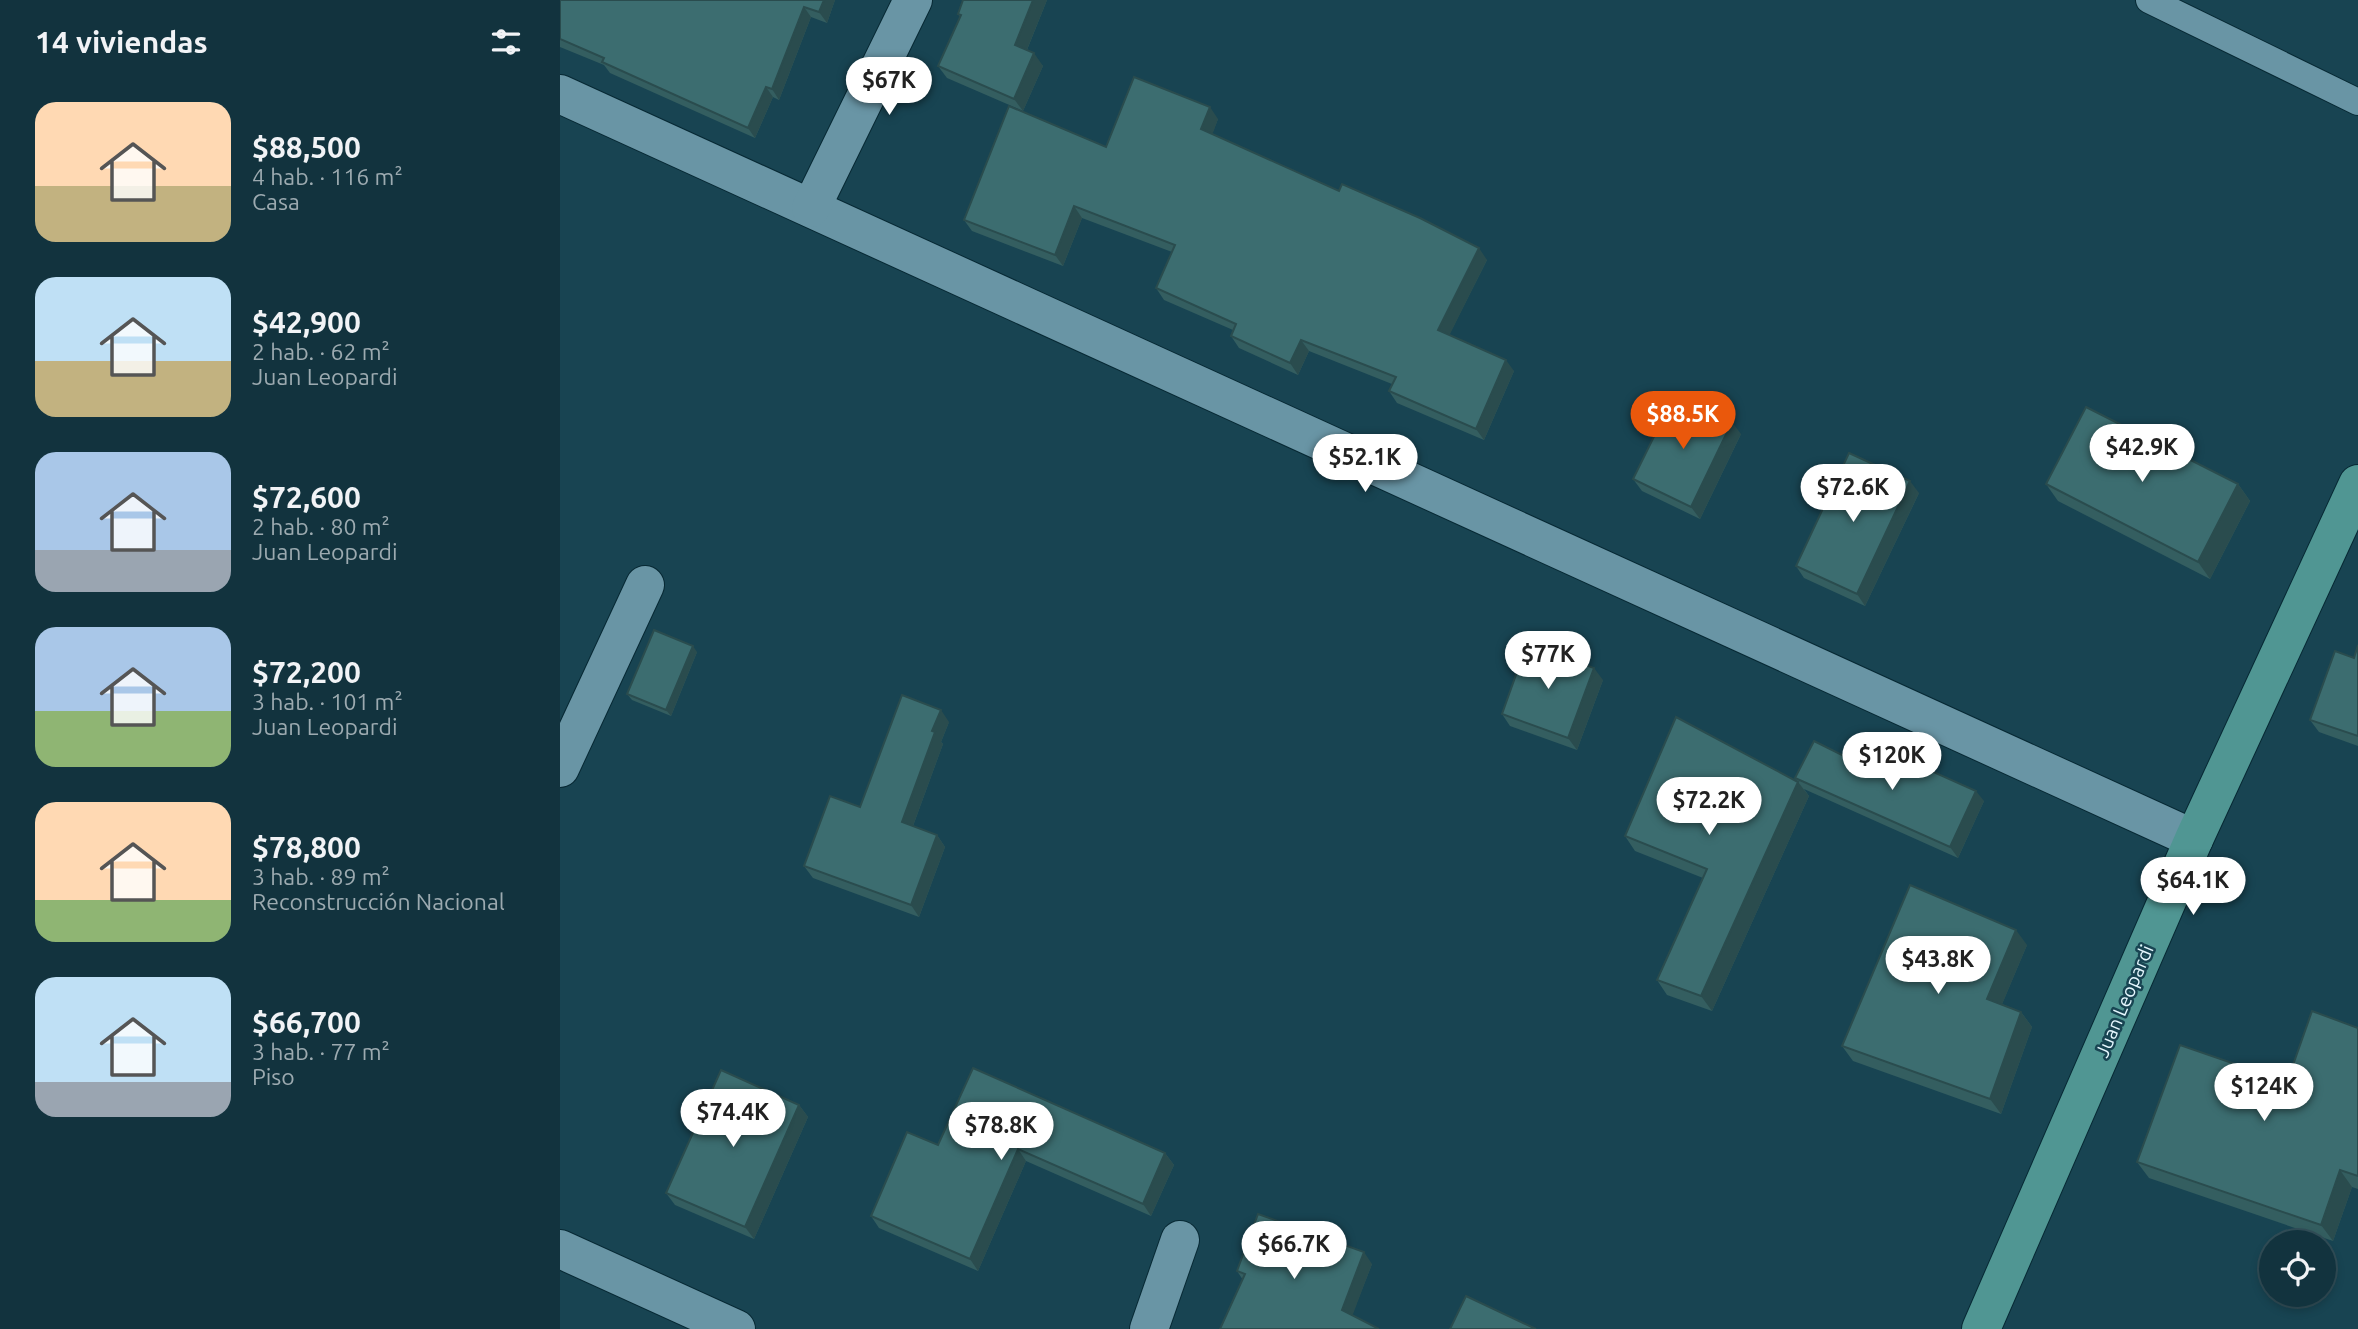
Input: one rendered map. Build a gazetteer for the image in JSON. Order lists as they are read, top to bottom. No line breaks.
{"streets":{"main road":["Juan Leopardi"]},"page":{"heading":"14 viviendas","price":["$67K","$88.5K","$42.9K","$52.1K","$72.6K","$77K","$120K","$72.2K","$64.1K","$43.8K","$124K","$74.4K","$78.8K","$66.7K"],"list":[{"name":"$88,500","note":"4 hab. · 116 m² · Casa"},{"name":"$42,900","note":"2 hab. · 62 m² · Juan Leopardi"},{"name":"$72,600","note":"2 hab. · 80 m² · Juan Leopardi"},{"name":"$72,200","note":"3 hab. · 101 m² · Juan Leopardi"},{"name":"$78,800","note":"3 hab. · 89 m² · Reconstrucción Nacional"},{"name":"$66,700","note":"3 hab. · 77 m² · Piso"}]}}
